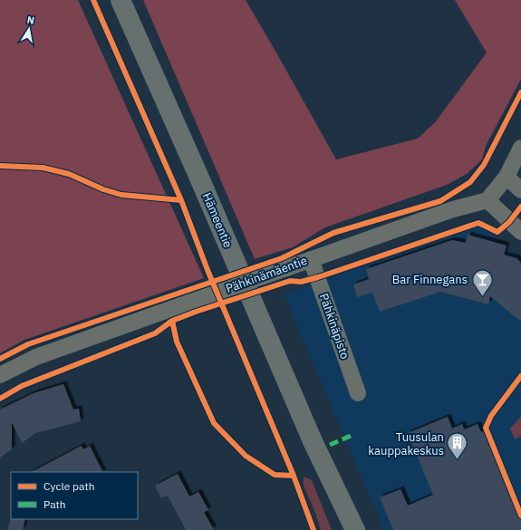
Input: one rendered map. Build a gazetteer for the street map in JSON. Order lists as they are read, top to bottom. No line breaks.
{"streets":{"main road":["Hämeentie"],"street":["Pähkinämäentie","Pähkinäpisto"]},"crossings":[["Pähkinämäentie","Pähkinäpisto"]],"places":{"bar":["Bar Finnegans"],"building":["Tuusulan kauppakeskus"]},"legend":["Cycle path","Path"],"north":"top"}
